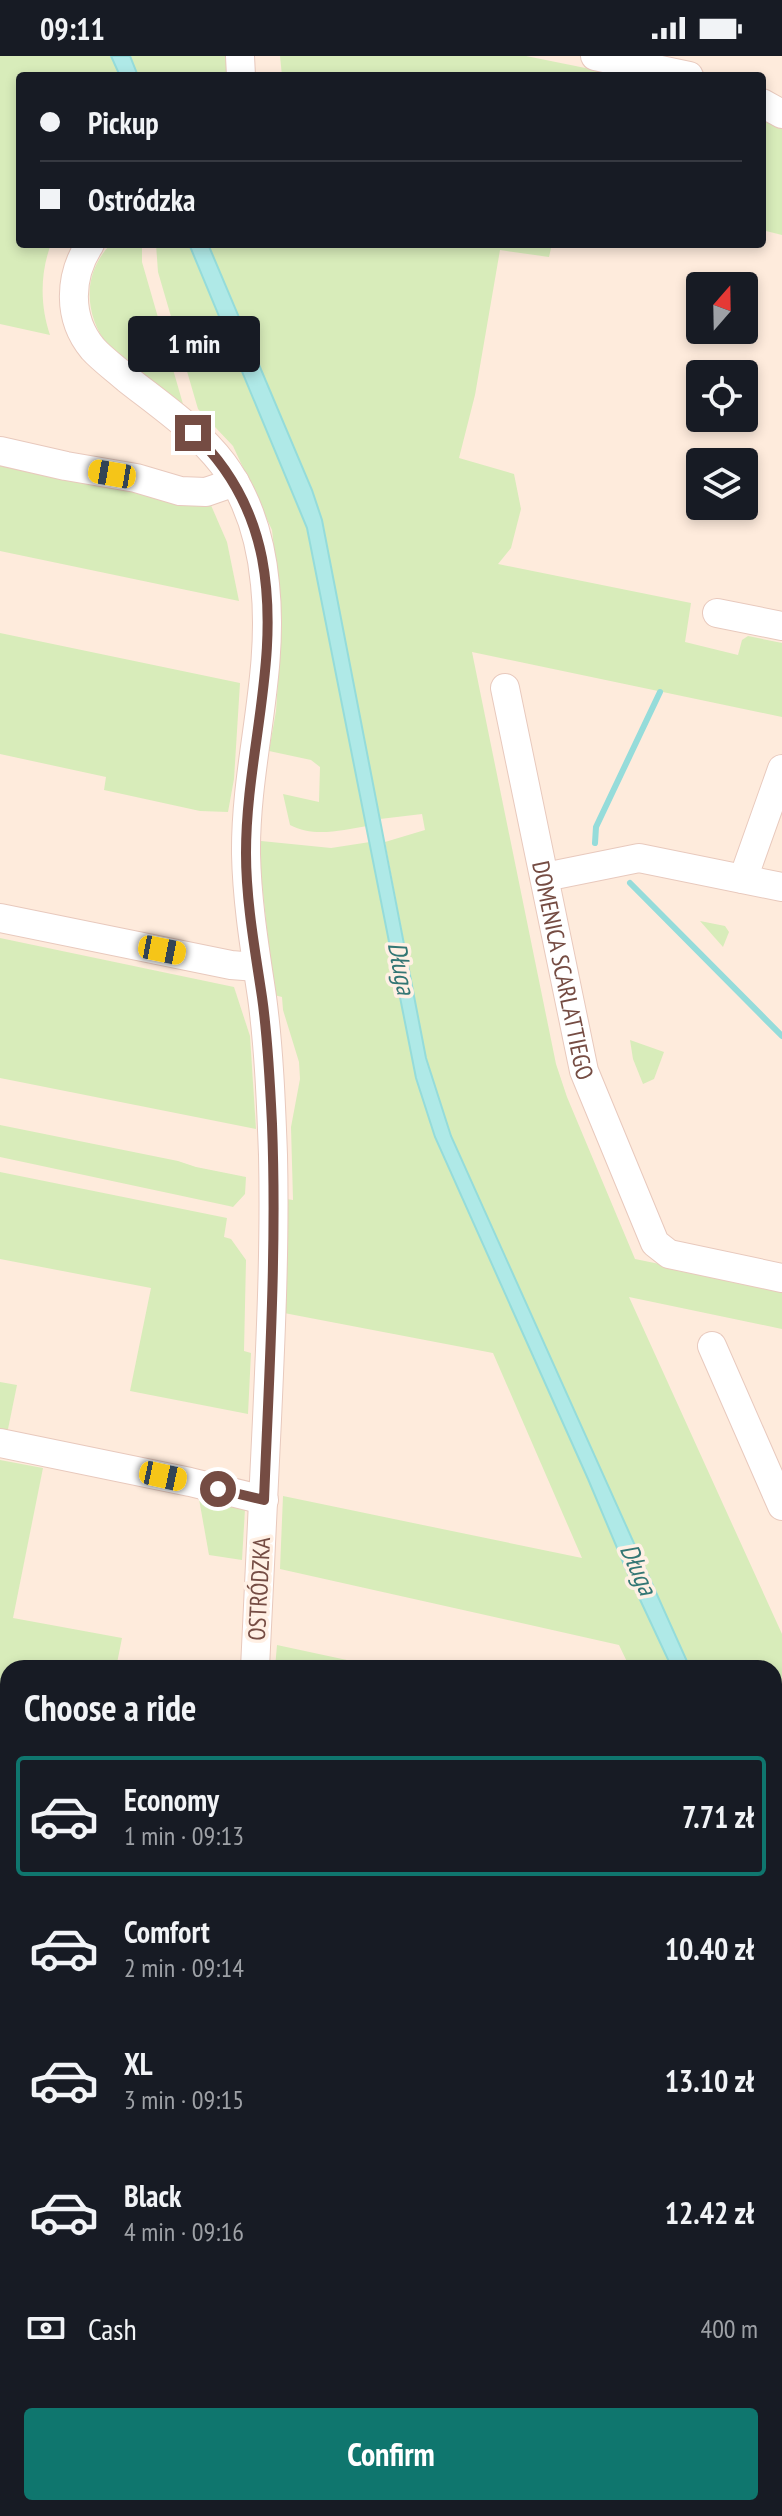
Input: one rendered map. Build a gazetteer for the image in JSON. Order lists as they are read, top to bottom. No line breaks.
{"streets":{"street":["DOMENICA SCARLATTIEGO","OSTRÓDZKA"]},"water":["Długa"],"north":"top","page":{"status":"09:11","banner":["Pickup","Ostródzka"],"bubble":"1 min","heading":"Choose a ride","list":[{"name":"Economy","note":"1 min · 09:13","value":"7.71 zł"},{"name":"Comfort","note":"2 min · 09:14","value":"10.40 zł"},{"name":"XL","note":"3 min · 09:15","value":"13.10 zł"},{"name":"Black","note":"4 min · 09:16","value":"12.42 zł"}],"pay":["Cash","400 m"],"buttons":"Confirm"}}
